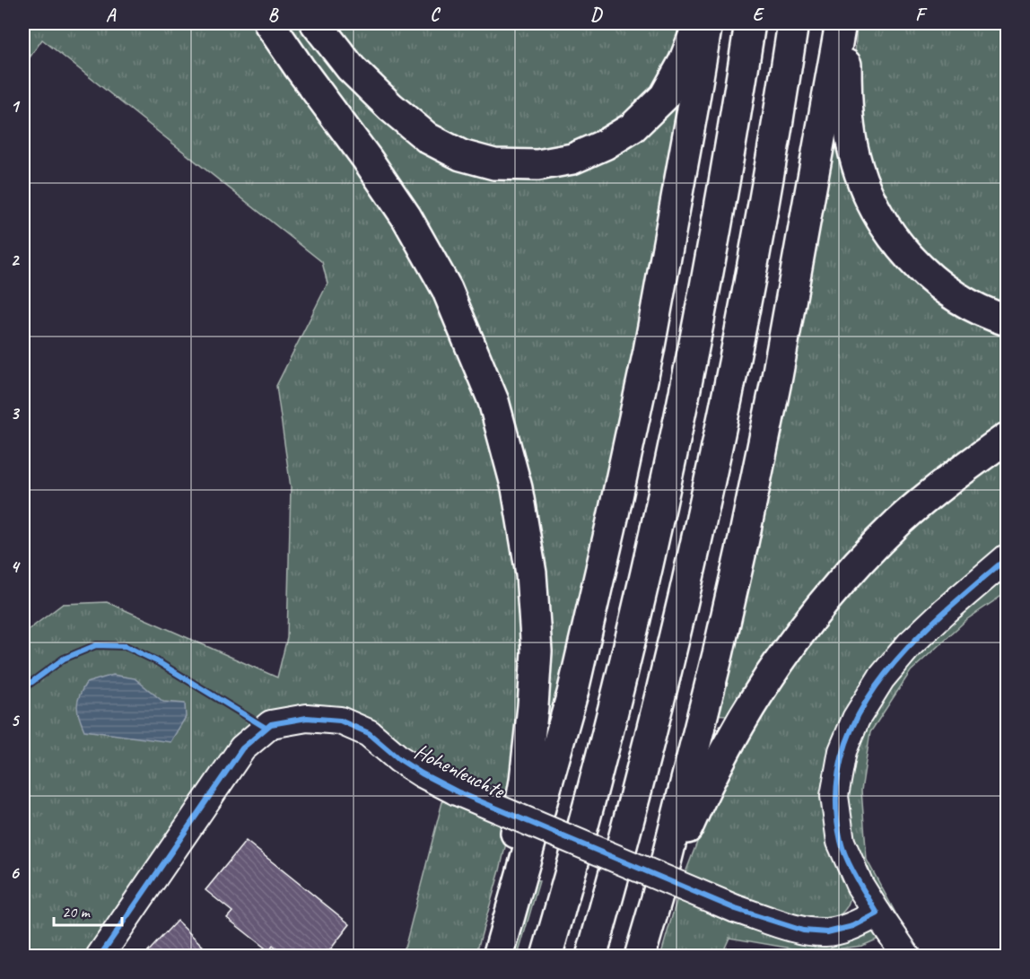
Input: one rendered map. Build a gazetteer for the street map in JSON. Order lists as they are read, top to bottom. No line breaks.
{"streets":{"street":["Hohenleuchte"]},"scale_bar":"20 m","grid":{"columns":["A","B","C","D","E","F"],"rows":["1","2","3","4","5","6"]}}
